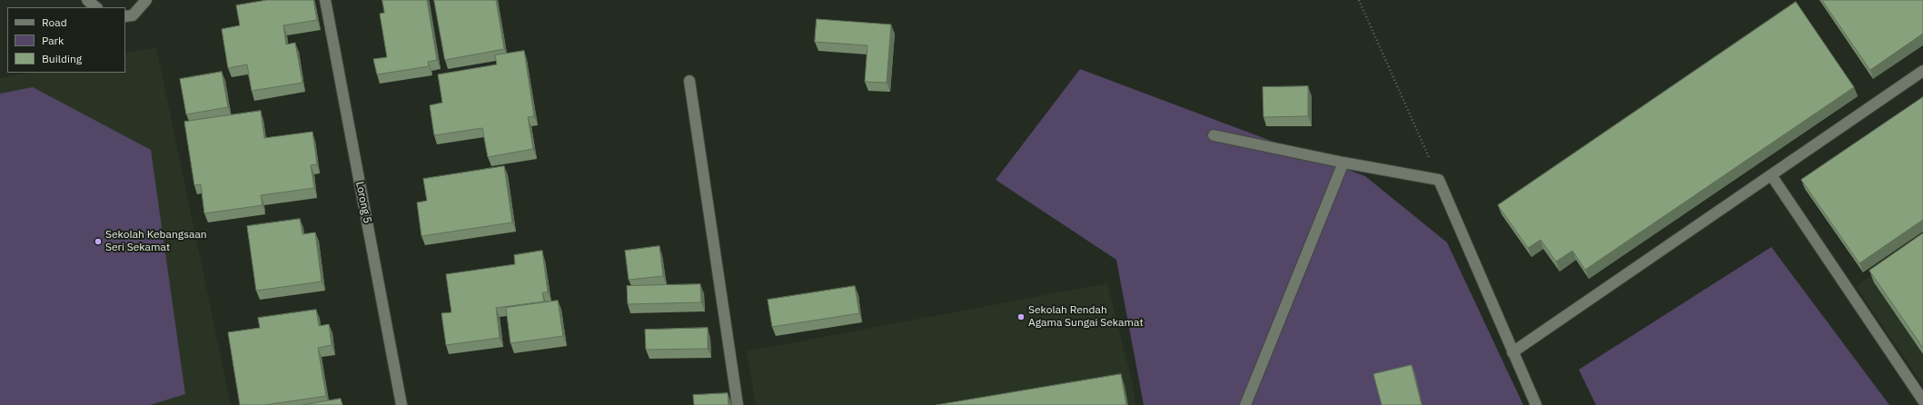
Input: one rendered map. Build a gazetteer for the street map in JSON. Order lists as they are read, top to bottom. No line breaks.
{"streets":{"street":["Lorong 5"]},"places":["Sekolah Kebangsaan Seri Sekamat","Sekolah Rendah Agama Sungai Sekamat"],"legend":["Road","Park","Building"]}
